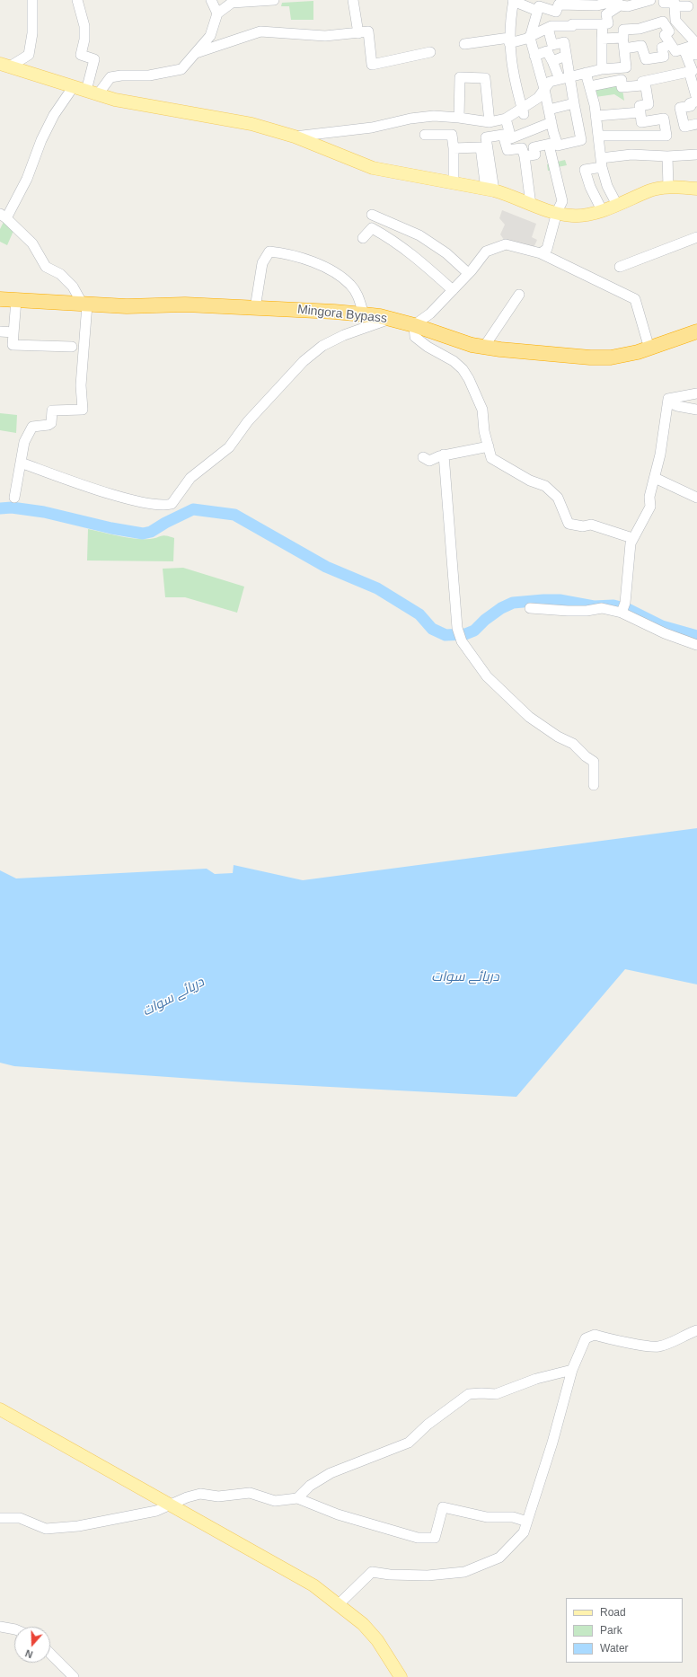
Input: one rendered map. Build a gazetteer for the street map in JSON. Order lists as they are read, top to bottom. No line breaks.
{"streets":{"highway":["Mingora Bypass"]},"water":["دریائے سوات"],"legend":["Road","Park","Water"],"north":"bottom"}
